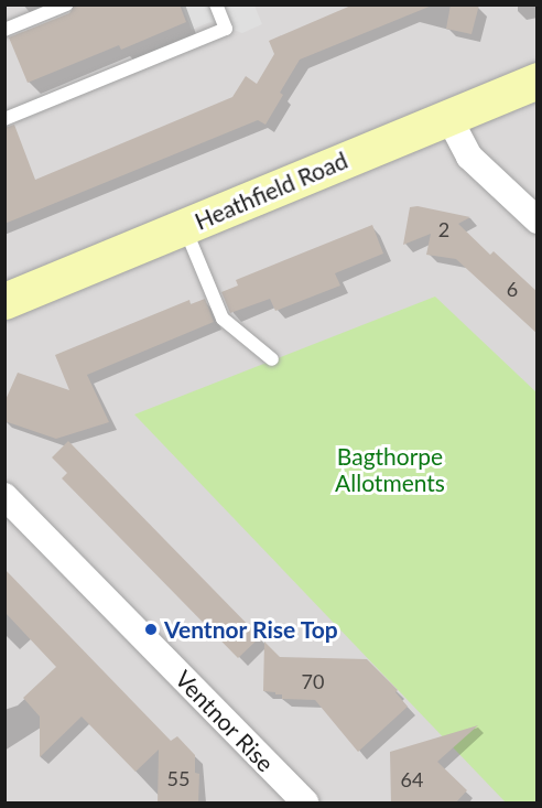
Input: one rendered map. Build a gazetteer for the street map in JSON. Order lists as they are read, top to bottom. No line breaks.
{"streets":{"main road":["Heathfield Road"],"street":["Ventnor Rise"]},"parks":["Bagthorpe Allotments"],"places":["Ventnor Rise Top"],"house_numbers":["2","6","70","55","64"]}
